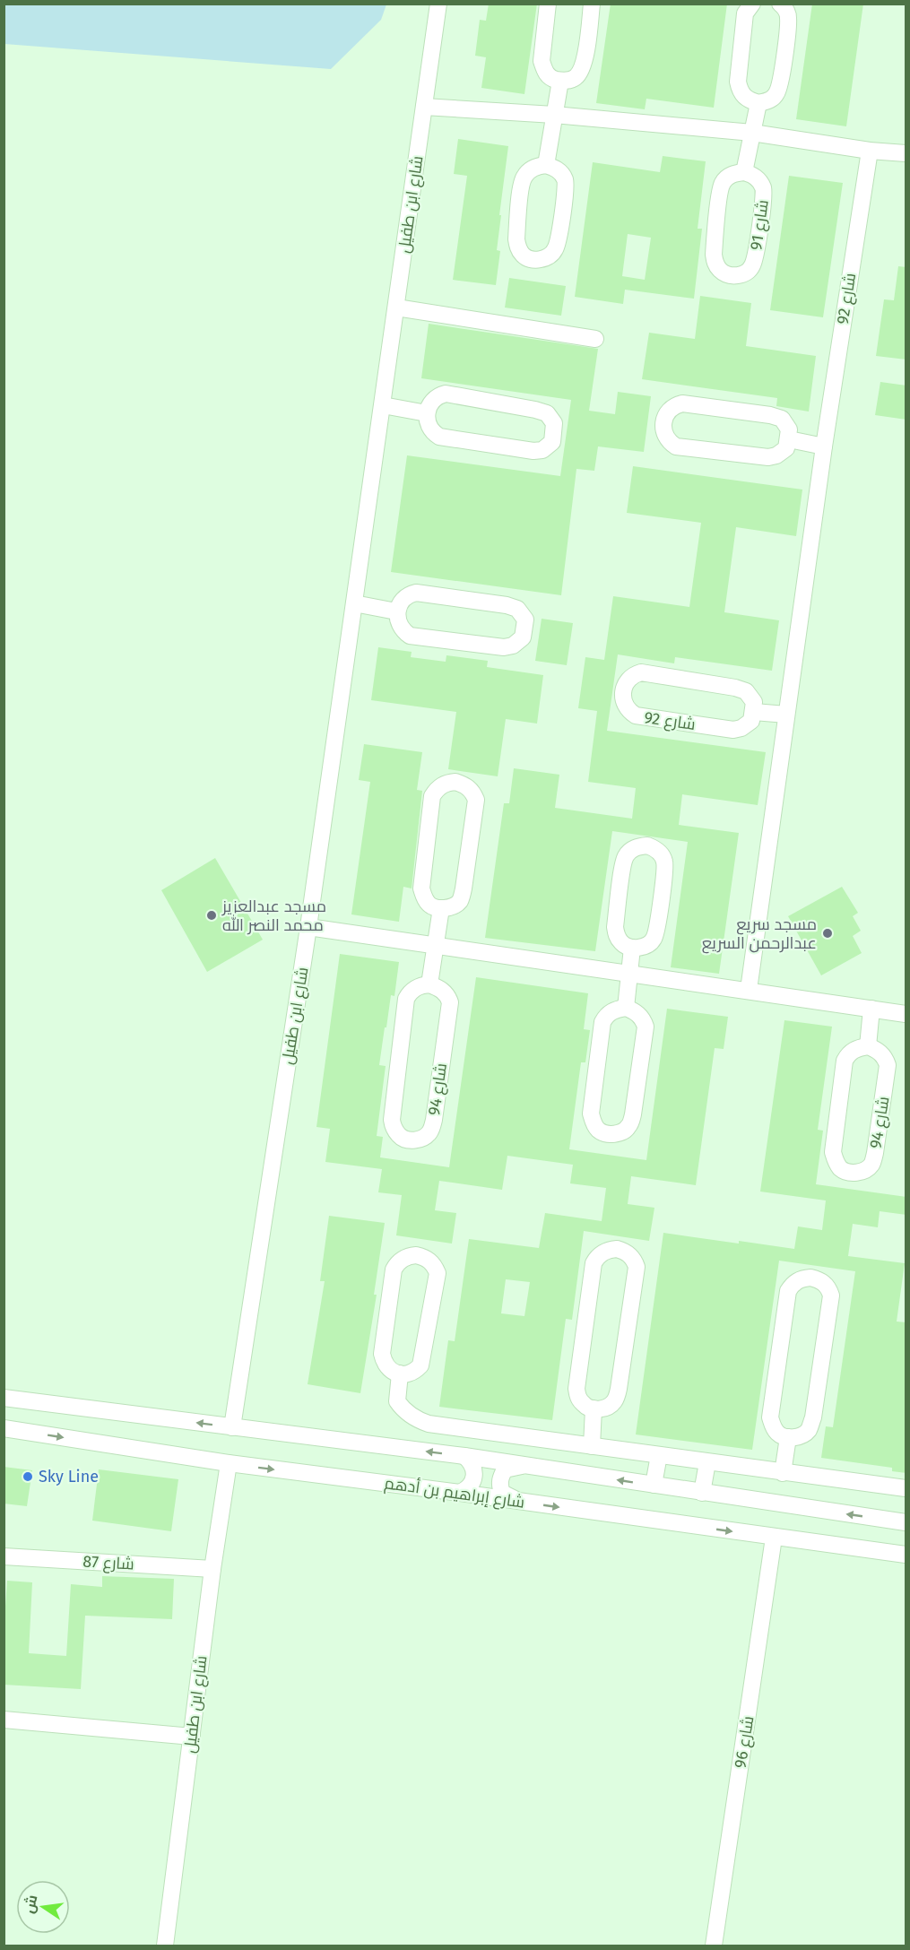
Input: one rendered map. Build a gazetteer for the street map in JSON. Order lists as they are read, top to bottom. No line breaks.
{"streets":{"street":["شارع ابن طفيل","شارع 91","شارع 92","شارع 94","شارع إبراهيم بن أدهم","شارع 87","شارع 96"]},"crossings":[["شارع ابن طفيل","شارع إبراهيم بن أدهم"],["شارع ابن طفيل","شارع 87"],["شارع إبراهيم بن أدهم","شارع 96"]],"places":["مسجد عبدالعزيز محمد النصر الله","مسجد سريع عبدالرحمن السريع","Sky Line"],"north":"left"}
